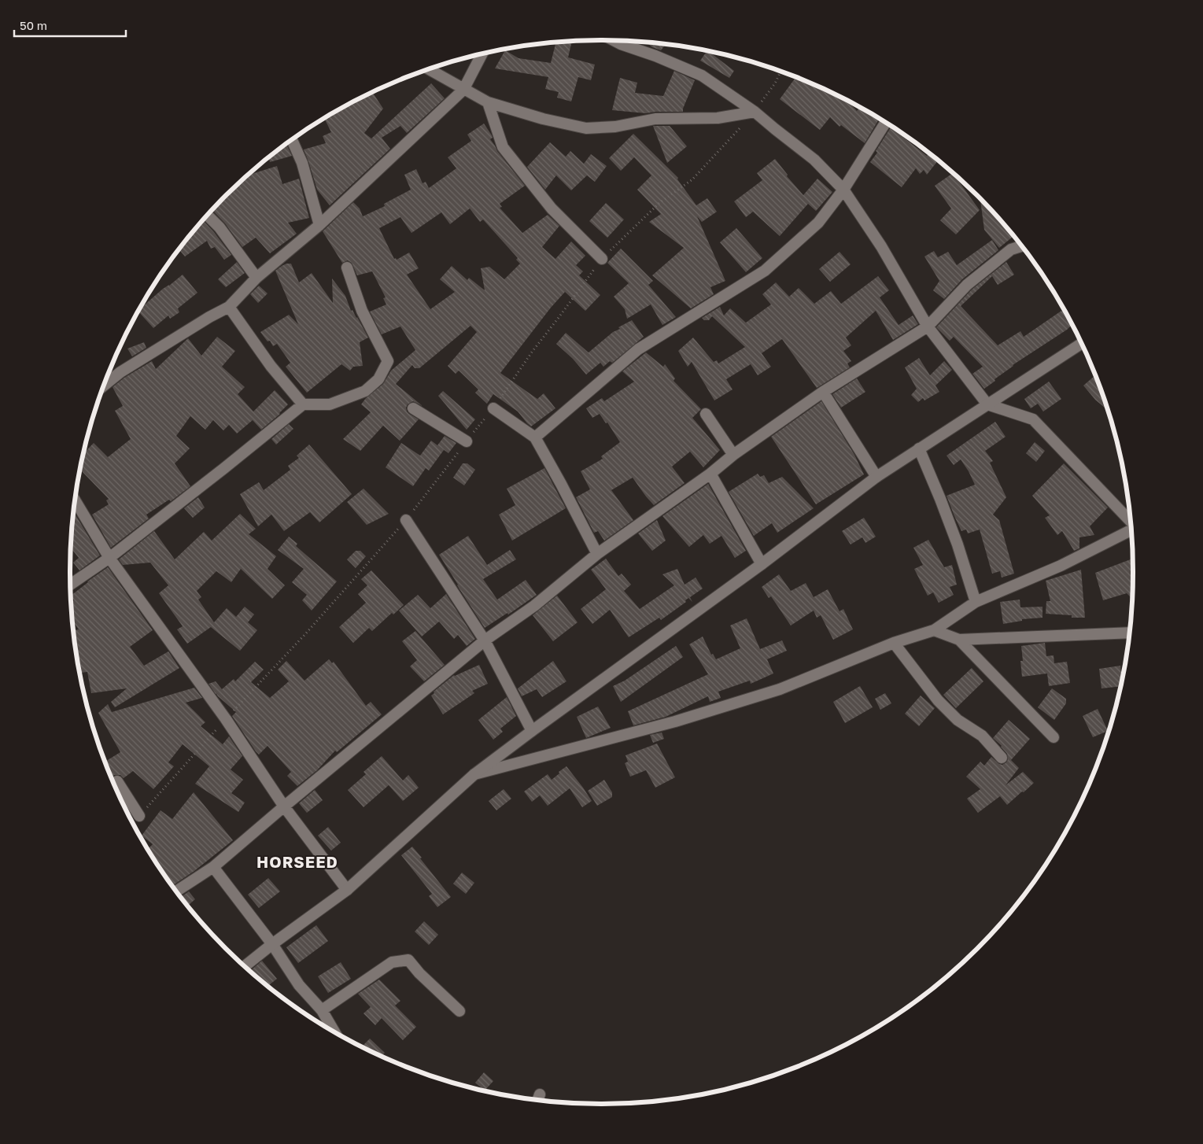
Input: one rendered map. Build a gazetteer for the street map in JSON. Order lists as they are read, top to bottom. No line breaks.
{"districts":["HORSEED"],"scale_bar":"50 m"}
